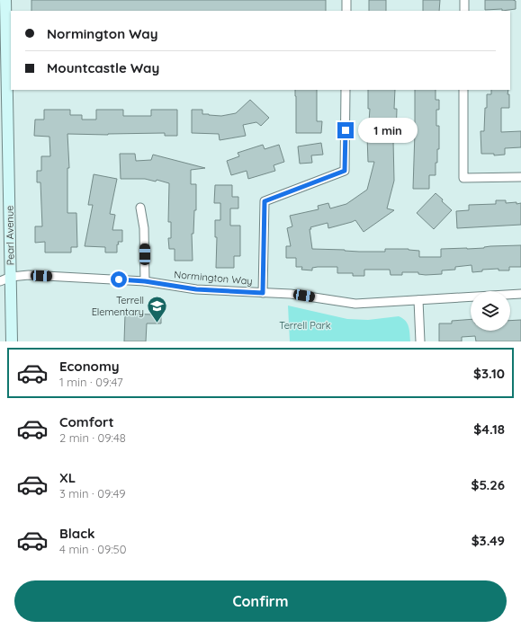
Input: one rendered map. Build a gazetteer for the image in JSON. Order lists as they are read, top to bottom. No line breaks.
{"streets":{"street":["Pearl Avenue","Normington Way"]},"crossings":[["Pearl Avenue","Normington Way"]],"parks":["Terrell Park"],"places":{"school or university":["Terrell Elementary"]},"page":{"banner":["Normington Way","Mountcastle Way"],"bubble":"1 min","list":[{"name":"Economy","note":"1 min · 09:47","value":"$3.10"},{"name":"Comfort","note":"2 min · 09:48","value":"$4.18"},{"name":"XL","note":"3 min · 09:49","value":"$5.26"},{"name":"Black","note":"4 min · 09:50","value":"$3.49"}],"buttons":"Confirm"}}
